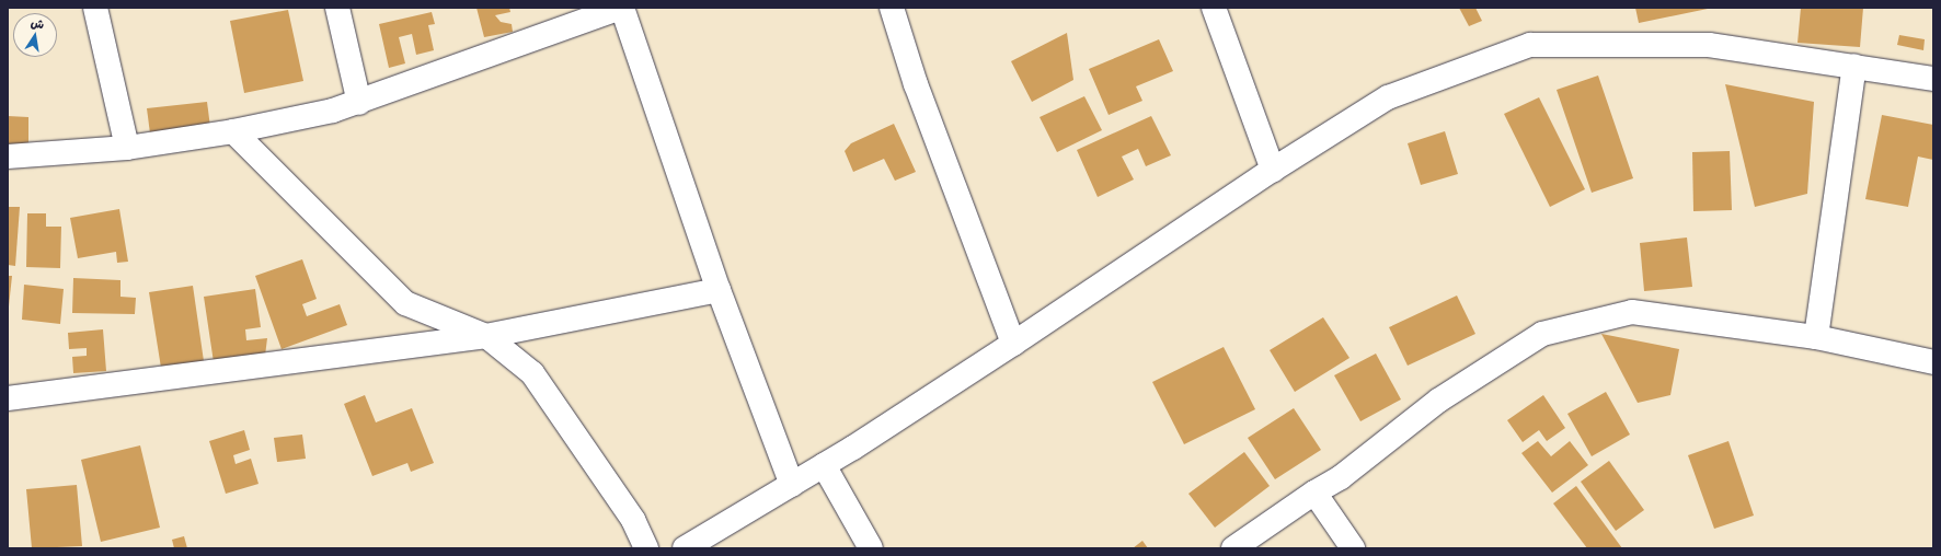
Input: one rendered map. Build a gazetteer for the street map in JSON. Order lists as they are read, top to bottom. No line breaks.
{"north":"top"}
